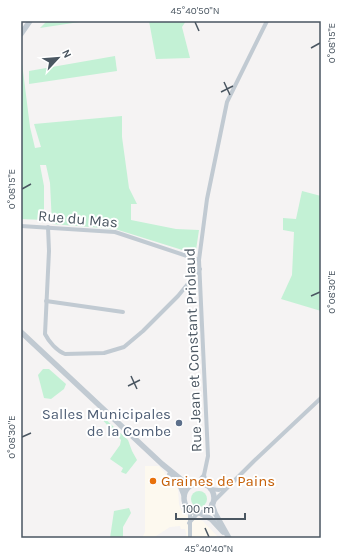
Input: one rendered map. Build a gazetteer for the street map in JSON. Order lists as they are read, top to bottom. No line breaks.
{"streets":{"street":["Rue du Mas","Rue Jean et Constant Priolaud"]},"crossings":[["Rue du Mas","Rue Jean et Constant Priolaud"]],"places":["Salles Municipales de la Combe","Graines de Pains"],"scale_bar":"100 m","north":"top right","coordinates":["45°40'50\"N","0°08'15\"E","0°08'30\"E","45°40'40\"N"]}
